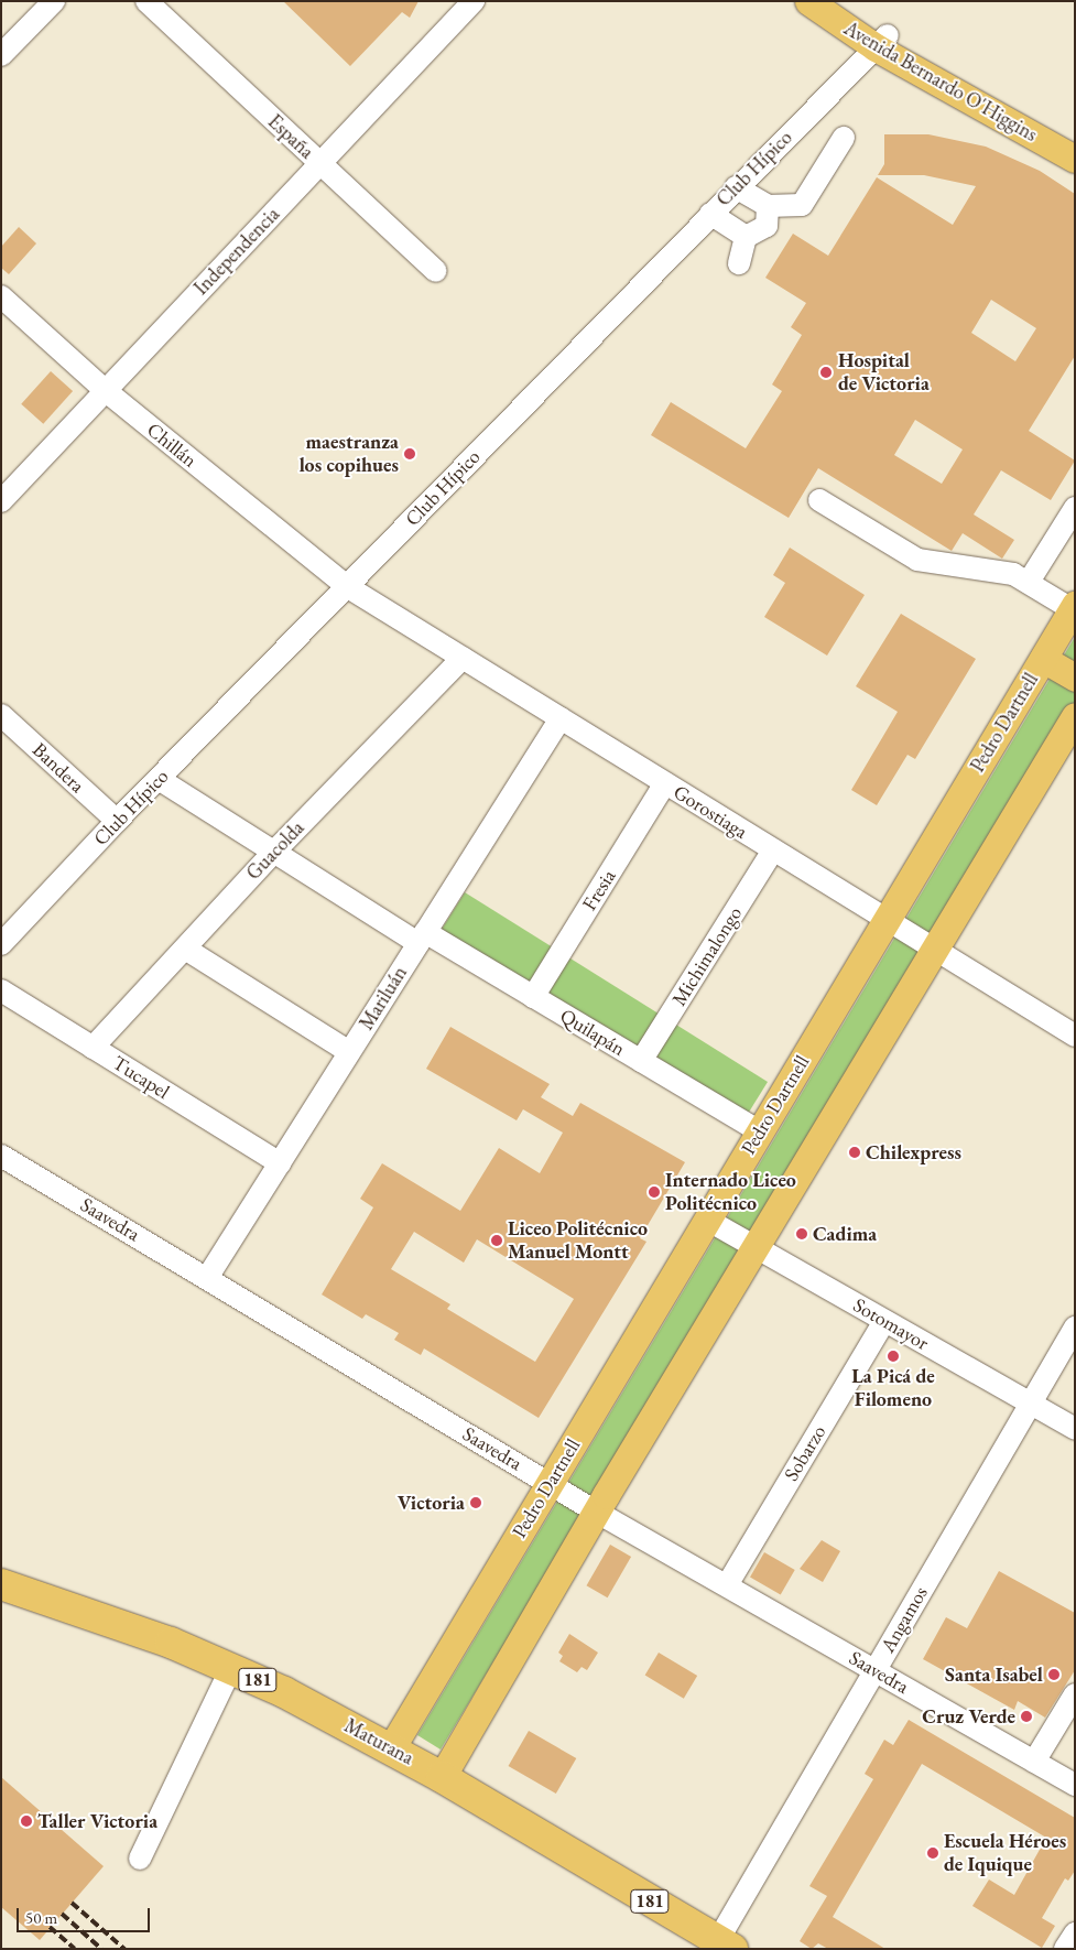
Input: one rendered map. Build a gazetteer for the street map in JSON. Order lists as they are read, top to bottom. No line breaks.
{"streets":{"highway":["181","Maturana"],"main road":["Avenida Bernardo O'Higgins","Pedro Dartnell"],"street":["España","Club Hípico","Independencia","Chillán","Bandera","Gorostiaga","Guacolda","Fresia","Michimalongo","Mariluán","Quilapán","Tucapel","Saavedra","Sotomayor","Sobarzo","Angamos"]},"crossings":[["Avenida Bernardo O'Higgins","Club Hípico"],["España","Independencia"],["Club Hípico","Chillán"],["Club Hípico","Bandera"],["Club Hípico","Gorostiaga"],["Club Hípico","Quilapán"],["Independencia","Chillán"],["Chillán","Gorostiaga"],["Pedro Dartnell","Gorostiaga"],["Pedro Dartnell","Quilapán"],["Pedro Dartnell","Saavedra"],["Pedro Dartnell","Sotomayor"],["Pedro Dartnell","Maturana"],["Gorostiaga","Guacolda"],["Gorostiaga","Fresia"],["Gorostiaga","Michimalongo"],["Gorostiaga","Mariluán"],["Guacolda","Quilapán"],["Guacolda","Tucapel"],["Fresia","Quilapán"],["Michimalongo","Quilapán"],["Mariluán","Quilapán"],["Mariluán","Tucapel"],["Mariluán","Saavedra"],["Saavedra","Sobarzo"],["Saavedra","Angamos"],["Sotomayor","Sobarzo"],["Sotomayor","Angamos"],["Angamos","Maturana"]],"places":["Hospital de Victoria","maestranza los copihues","Chilexpress","Internado Liceo Politécnico","Cadima","Liceo Politécnico Manuel Montt","La Picá de Filomeno","Victoria","Santa Isabel","Cruz Verde","Taller Victoria","Escuela Héroes de Iquique"],"scale_bar":"50 m"}
